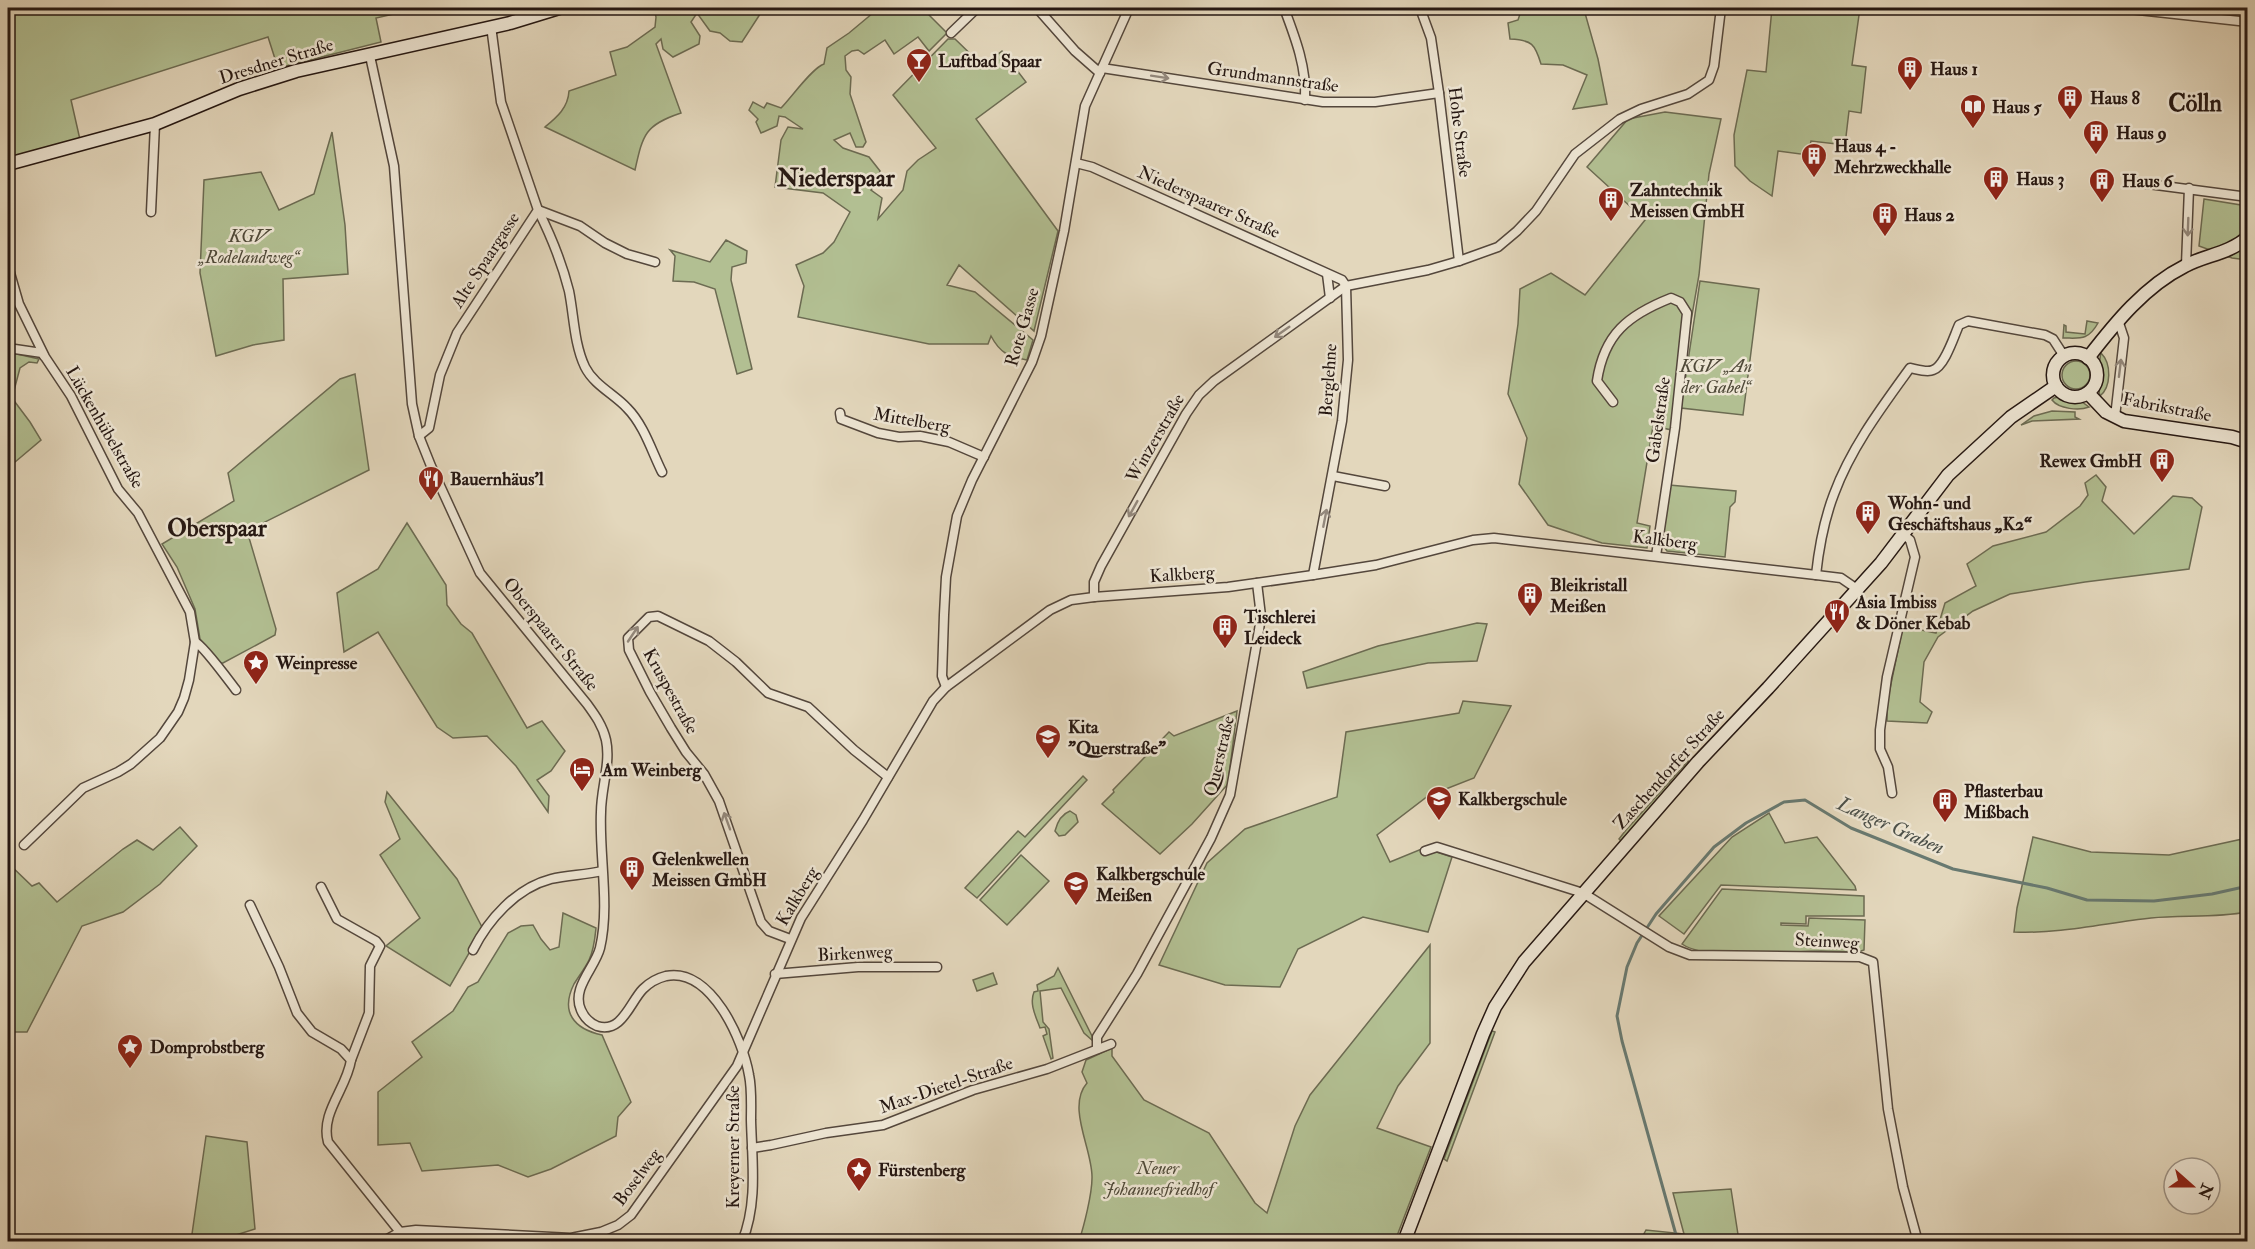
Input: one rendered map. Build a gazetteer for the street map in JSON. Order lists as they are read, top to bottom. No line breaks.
{"streets":{"street":["Dresdner Straße","Grundmannstraße","Hohe Straße","Niederspaarer Straße","Alte Spaargasse","Rote Gasse","Berglehne","Fabrikstraße","Mittelberg","Gabelstraße","Lückenhübelstraße","Winzerstraße","Kalkberg","Oberspaarer Straße","Kruspestraße","Querstraße","Zaschendorfer Straße","Steinweg","Birkenweg","Max-Dietel-Straße","Kreyerner Straße","Boselweg"]},"crossings":[["Dresdner Straße","Alte Spaargasse"],["Dresdner Straße","Oberspaarer Straße"],["Grundmannstraße","Hohe Straße"],["Grundmannstraße","Rote Gasse"],["Niederspaarer Straße","Rote Gasse"],["Niederspaarer Straße","Berglehne"],["Niederspaarer Straße","Winzerstraße"],["Alte Spaargasse","Oberspaarer Straße"],["Rote Gasse","Mittelberg"],["Rote Gasse","Kalkberg"],["Berglehne","Winzerstraße"],["Berglehne","Kalkberg"],["Fabrikstraße","Zaschendorfer Straße"],["Gabelstraße","Kalkberg"],["Winzerstraße","Kalkberg"],["Kalkberg","Oberspaarer Straße"],["Kalkberg","Kruspestraße"],["Kalkberg","Querstraße"],["Kalkberg","Zaschendorfer Straße"],["Kalkberg","Birkenweg"],["Kalkberg","Kreyerner Straße"],["Kalkberg","Boselweg"],["Oberspaarer Straße","Kreyerner Straße"],["Oberspaarer Straße","Boselweg"],["Querstraße","Max-Dietel-Straße"],["Zaschendorfer Straße","Steinweg"],["Max-Dietel-Straße","Kreyerner Straße"],["Kreyerner Straße","Boselweg"]],"one_way":["Grundmannstraße","Winzerstraße"],"districts":["Cölln","Niederspaar","Oberspaar"],"water":["Langer Graben"],"parks":["KGV „Rodelandweg“","KGV „An der Gabel“","Neuer Johannesfriedhof"],"places":{"bar":["Luftbad Spaar"],"building":["Haus 1","Haus 8","Haus 9","Haus 4 - Mehrzweckhalle","Haus 3","Haus 6","Zahntechnik Meissen GmbH","Haus 2","Rewex GmbH","Wohn- und Geschäftshaus „K2“","Bleikristall Meißen","Tischlerei Leideck","Pflasterbau Mißbach","Gelenkwellen Meissen GmbH"],"library":["Haus 5"],"restaurant":["Bauernhäus'l","Asia Imbiss & Döner Kebab"],"place":["Weinpresse","Domprobstberg","Fürstenberg"],"school or university":["Kita \"Querstraße\"","Kalkbergschule","Kalkbergschule Meißen"],"hotel":["Am Weinberg"]},"north":"right"}
